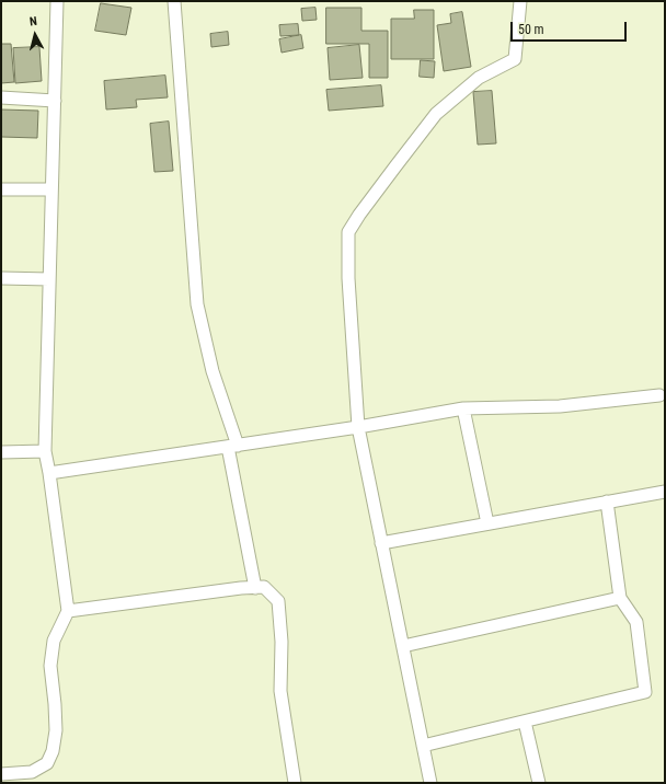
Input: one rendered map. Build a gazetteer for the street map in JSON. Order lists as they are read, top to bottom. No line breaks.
{"scale_bar":"50 m","north":"top"}
